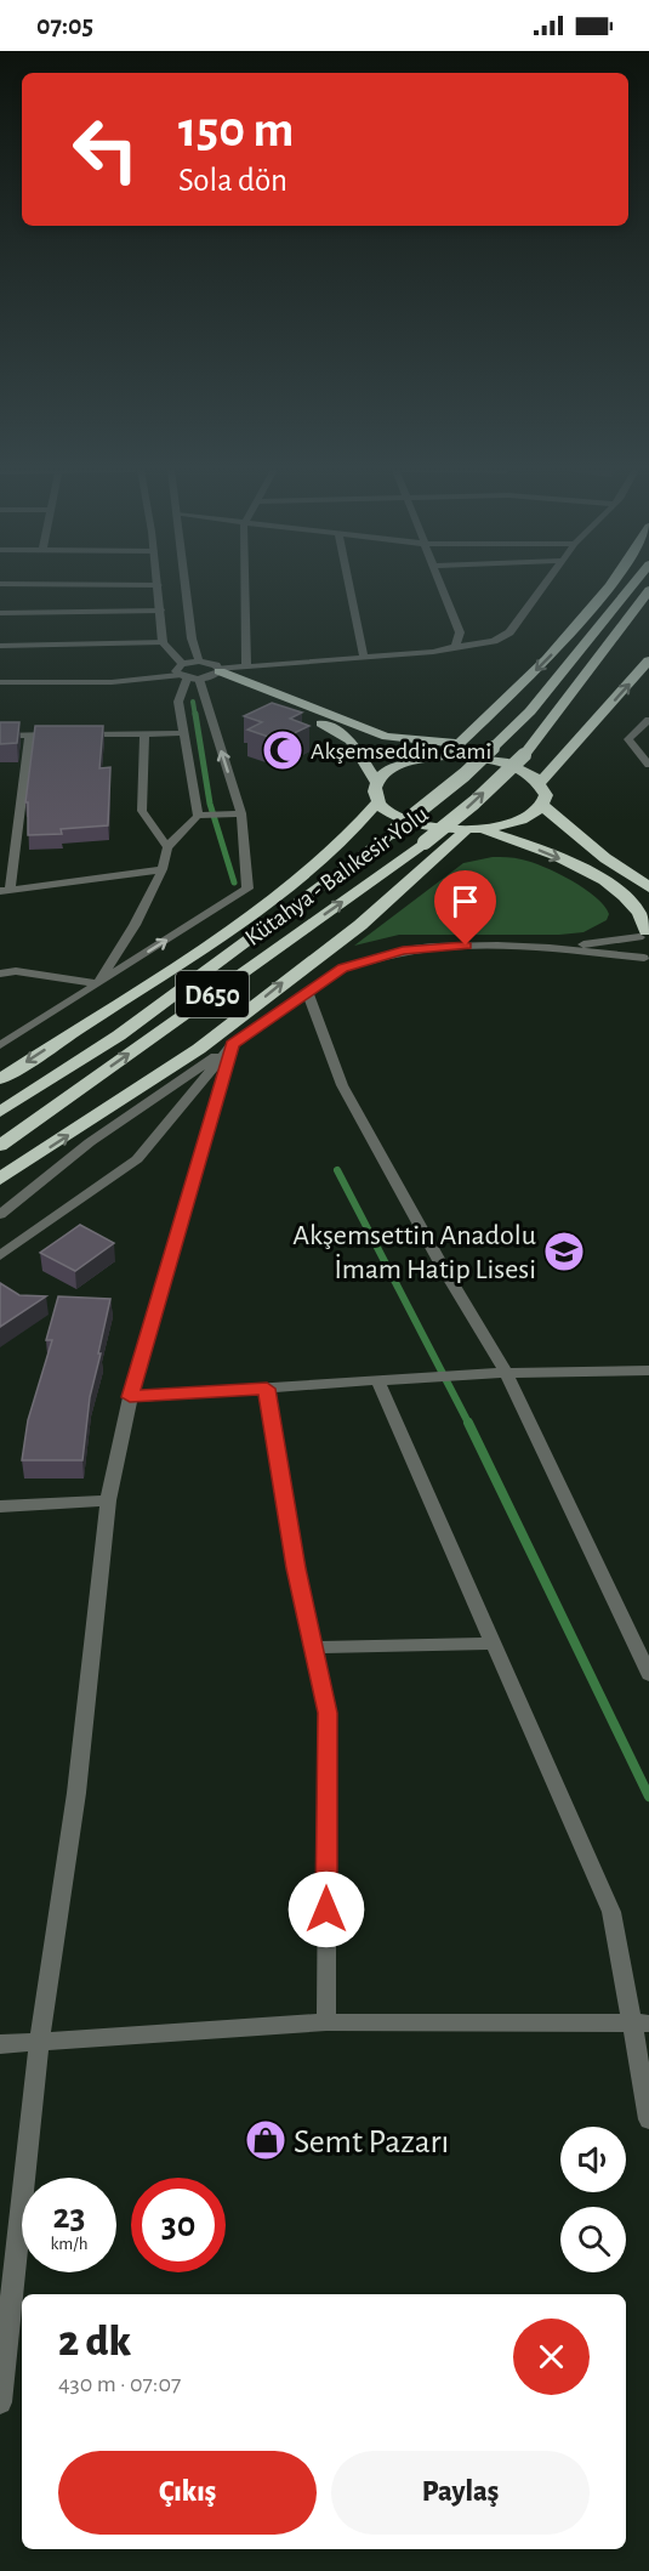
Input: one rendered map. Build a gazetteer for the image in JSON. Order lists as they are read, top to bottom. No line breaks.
{"streets":{"highway":["Kütahya - Balıkesir Yolu","D650"]},"places":{"mosque":["Akşemseddin Cami"],"school or university":["Akşemsettin Anadolu İmam Hatip Lisesi"],"shop":["Semt Pazarı"]},"page":{"status":"07:05","turn":["150 m","Sola dön"],"speed":"23 km/h","limit":"30","heading":["2 dk","430 m · 07:07"],"buttons":["Çıkış","Paylaş"]}}
